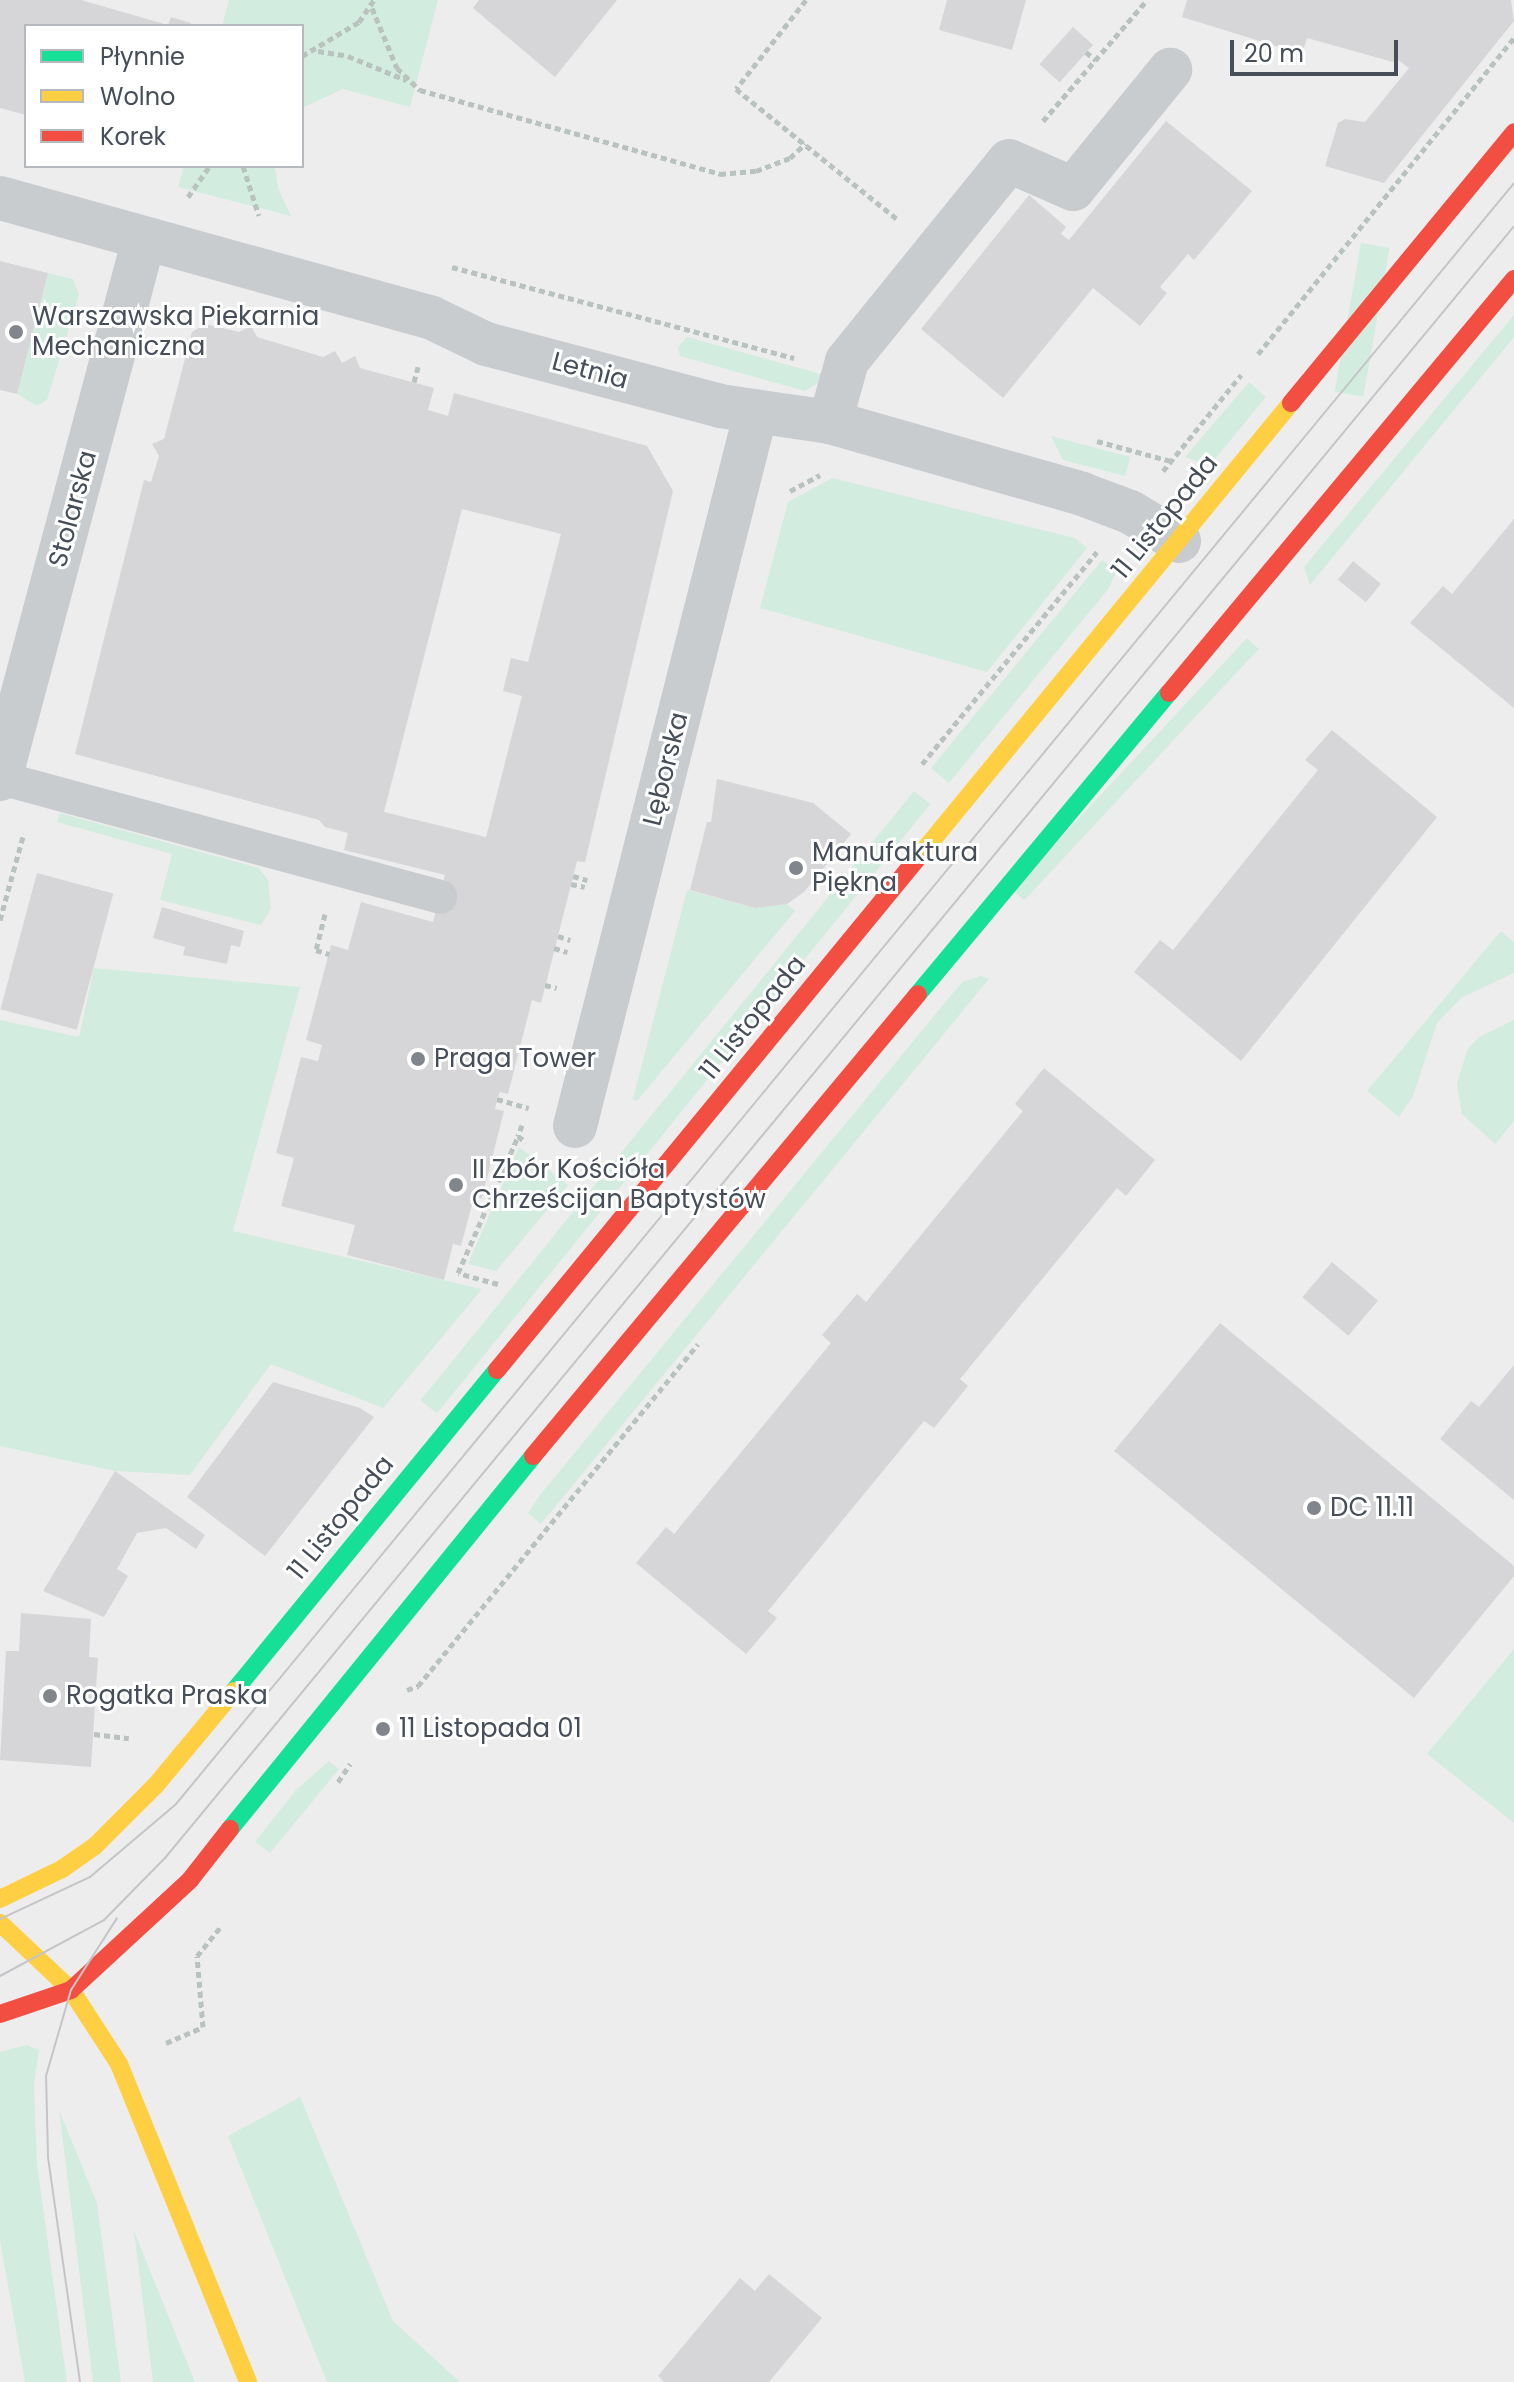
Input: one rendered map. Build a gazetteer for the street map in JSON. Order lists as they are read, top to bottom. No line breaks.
{"streets":{"street":["Letnia","Stolarska","11 Listopada","Lęborska"]},"crossings":[["Letnia","Stolarska"],["Letnia","11 Listopada"],["Letnia","Lęborska"]],"places":["Warszawska Piekarnia Mechaniczna","Manufaktura Piękna","Praga Tower","II Zbór Kościóła Chrześcijan Baptystów","DC 11.11","Rogatka Praska","11 Listopada 01"],"legend":["Płynnie","Wolno","Korek"],"scale_bar":"20 m"}
